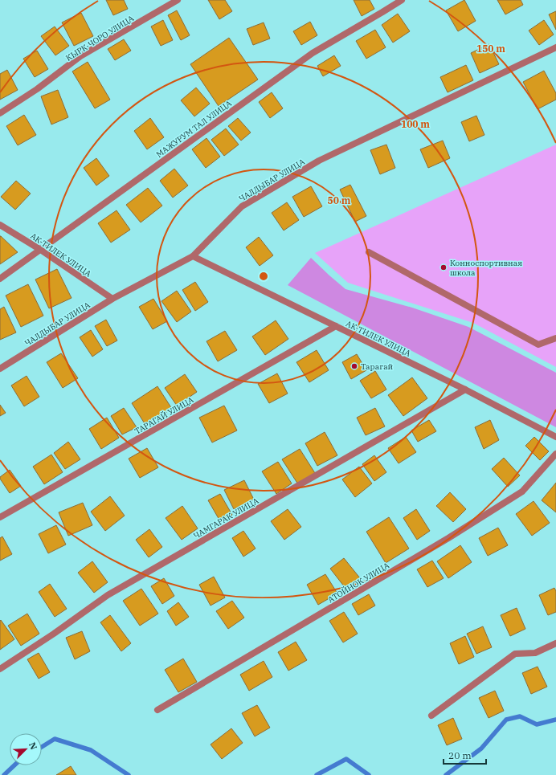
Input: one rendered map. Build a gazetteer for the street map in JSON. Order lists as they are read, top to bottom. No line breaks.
{"streets":{"street":["КЫРК-ЧОРО УЛИЦА","МАЖУРУМ ТАЛ УЛИЦА","ЧАЛДЫБАР УЛИЦА","АК-ТИЛЕК УЛИЦА","ТАРАГАЙ УЛИЦА","ЧАМГАРАК УЛИЦА","АТОЙНОК УЛИЦА"]},"crossings":[["МАЖУРУМ ТАЛ УЛИЦА","АК-ТИЛЕК УЛИЦА"],["ЧАЛДЫБАР УЛИЦА","АК-ТИЛЕК УЛИЦА"],["АК-ТИЛЕК УЛИЦА","ТАРАГАЙ УЛИЦА"],["АК-ТИЛЕК УЛИЦА","ЧАМГАРАК УЛИЦА"]],"places":["Конноспортивная школа","Тарагай"],"scale_bar":"20 m","north":"top right","rings":["150 m","100 m","50 m"]}
